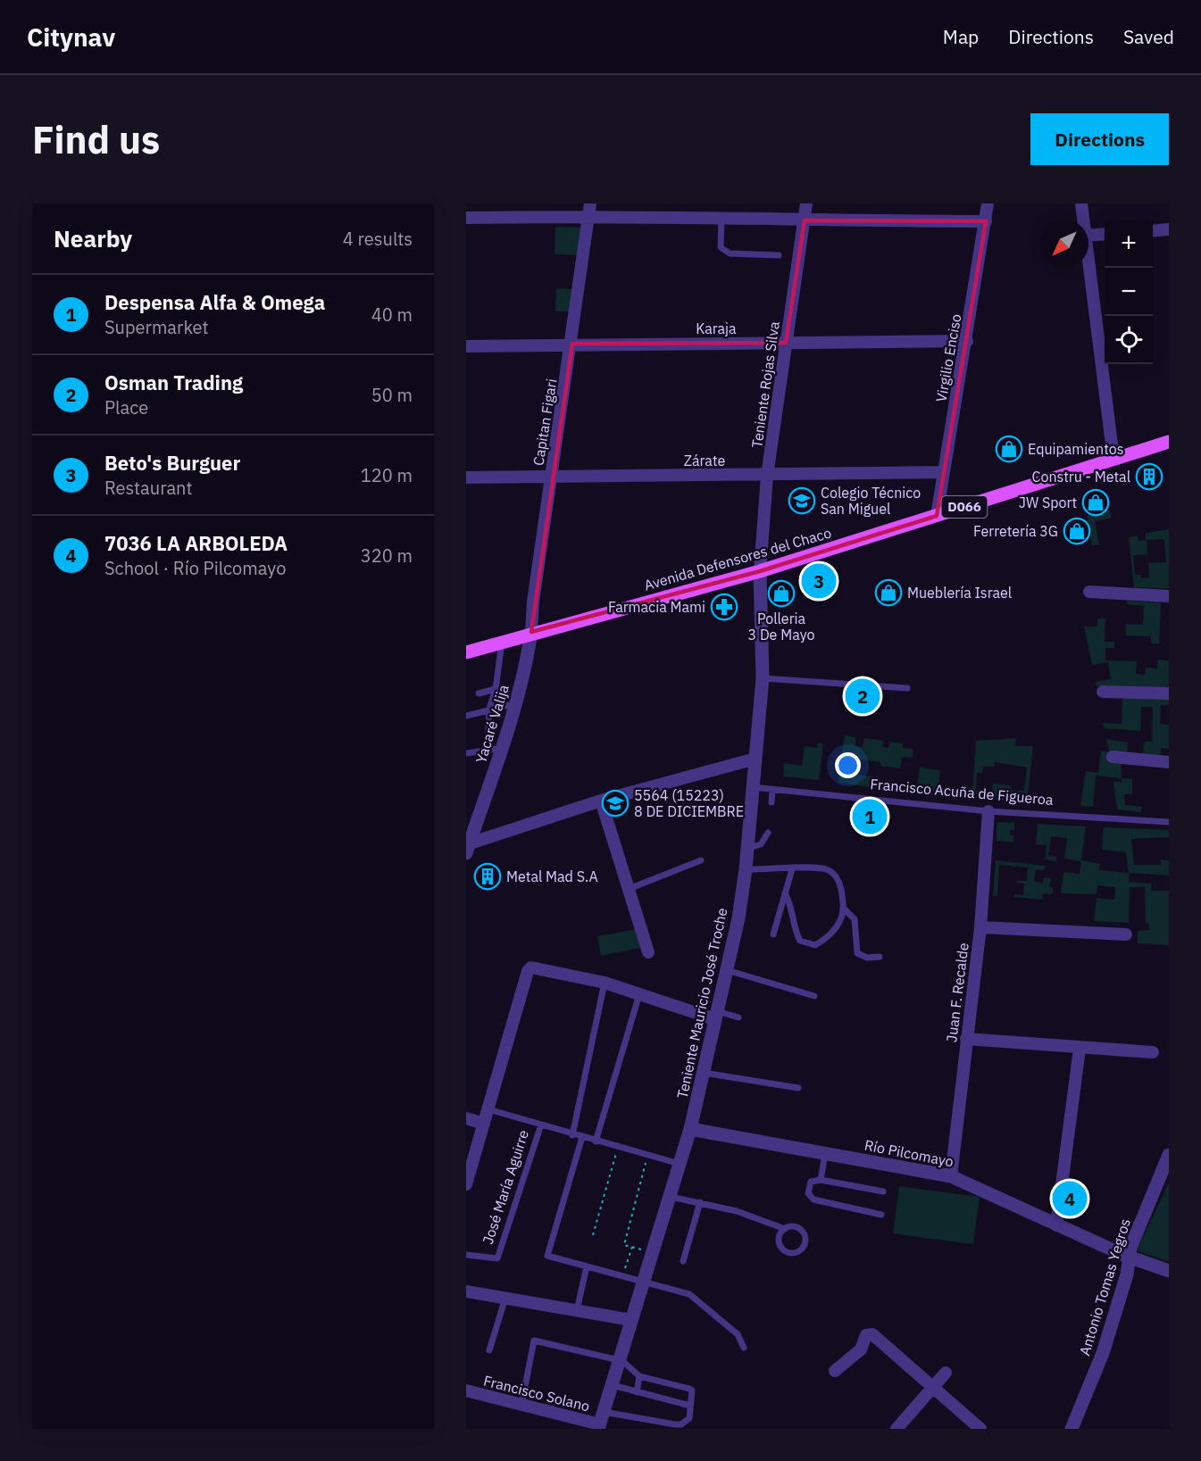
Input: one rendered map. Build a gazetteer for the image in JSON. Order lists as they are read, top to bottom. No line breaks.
{"streets":{"main road":["D066","Avenida Defensores del Chaco"],"street":["Karaja","Virgilio Enciso","Teniente Rojas Silva","Capitan Figari","Zárate","Yacaré Valija","Juan F. Recalde","Teniente Mauricio José Troche","Río Pilcomayo","Antonio Tomas Yegros","Francisco Solano"],"lane":["Francisco Acuña de Figueroa","José María Aguirre"]},"crossings":[["Karaja","Virgilio Enciso"],["Karaja","Teniente Rojas Silva"],["Karaja","Capitan Figari"],["Virgilio Enciso","Zárate"],["Virgilio Enciso","Avenida Defensores del Chaco"],["Teniente Rojas Silva","Zárate"],["Teniente Rojas Silva","Avenida Defensores del Chaco"],["Teniente Rojas Silva","Teniente Mauricio José Troche"],["Capitan Figari","Zárate"],["Capitan Figari","Avenida Defensores del Chaco"],["Capitan Figari","Yacaré Valija"],["Avenida Defensores del Chaco","Yacaré Valija"],["Avenida Defensores del Chaco","Teniente Mauricio José Troche"],["Francisco Acuña de Figueroa","Juan F. Recalde"],["Francisco Acuña de Figueroa","Teniente Mauricio José Troche"],["Juan F. Recalde","Río Pilcomayo"],["Teniente Mauricio José Troche","Río Pilcomayo"],["Teniente Mauricio José Troche","Francisco Solano"],["Río Pilcomayo","Antonio Tomas Yegros"]],"places":{"shop":["Equipamientos","JW Sport","Ferretería 3G","Mueblería Israel","Polleria 3 De Mayo"],"building":["Constru - Metal","Metal Mad S.A"],"school or university":["Colegio Técnico San Miguel","5564 (15223) 8 DE DICIEMBRE"],"pharmacy":["Farmacia Mami"]},"north":"bottom left","page":{"header":"Citynav","nav":["Map","Directions","Saved"],"buttons":"Directions","title":"Find us","heading":["Nearby","4 results"],"map_buttons":["+","−"],"list":[{"mark":"1","name":"Despensa Alfa & Omega","note":"Supermarket","value":"40 m"},{"mark":"2","name":"Osman Trading","note":"Place","value":"50 m"},{"mark":"3","name":"Beto's Burguer","note":"Restaurant","value":"120 m"},{"mark":"4","name":"7036 LA ARBOLEDA","note":"School · Río Pilcomayo","value":"320 m"}],"pins":["3","2","1","4"]}}
